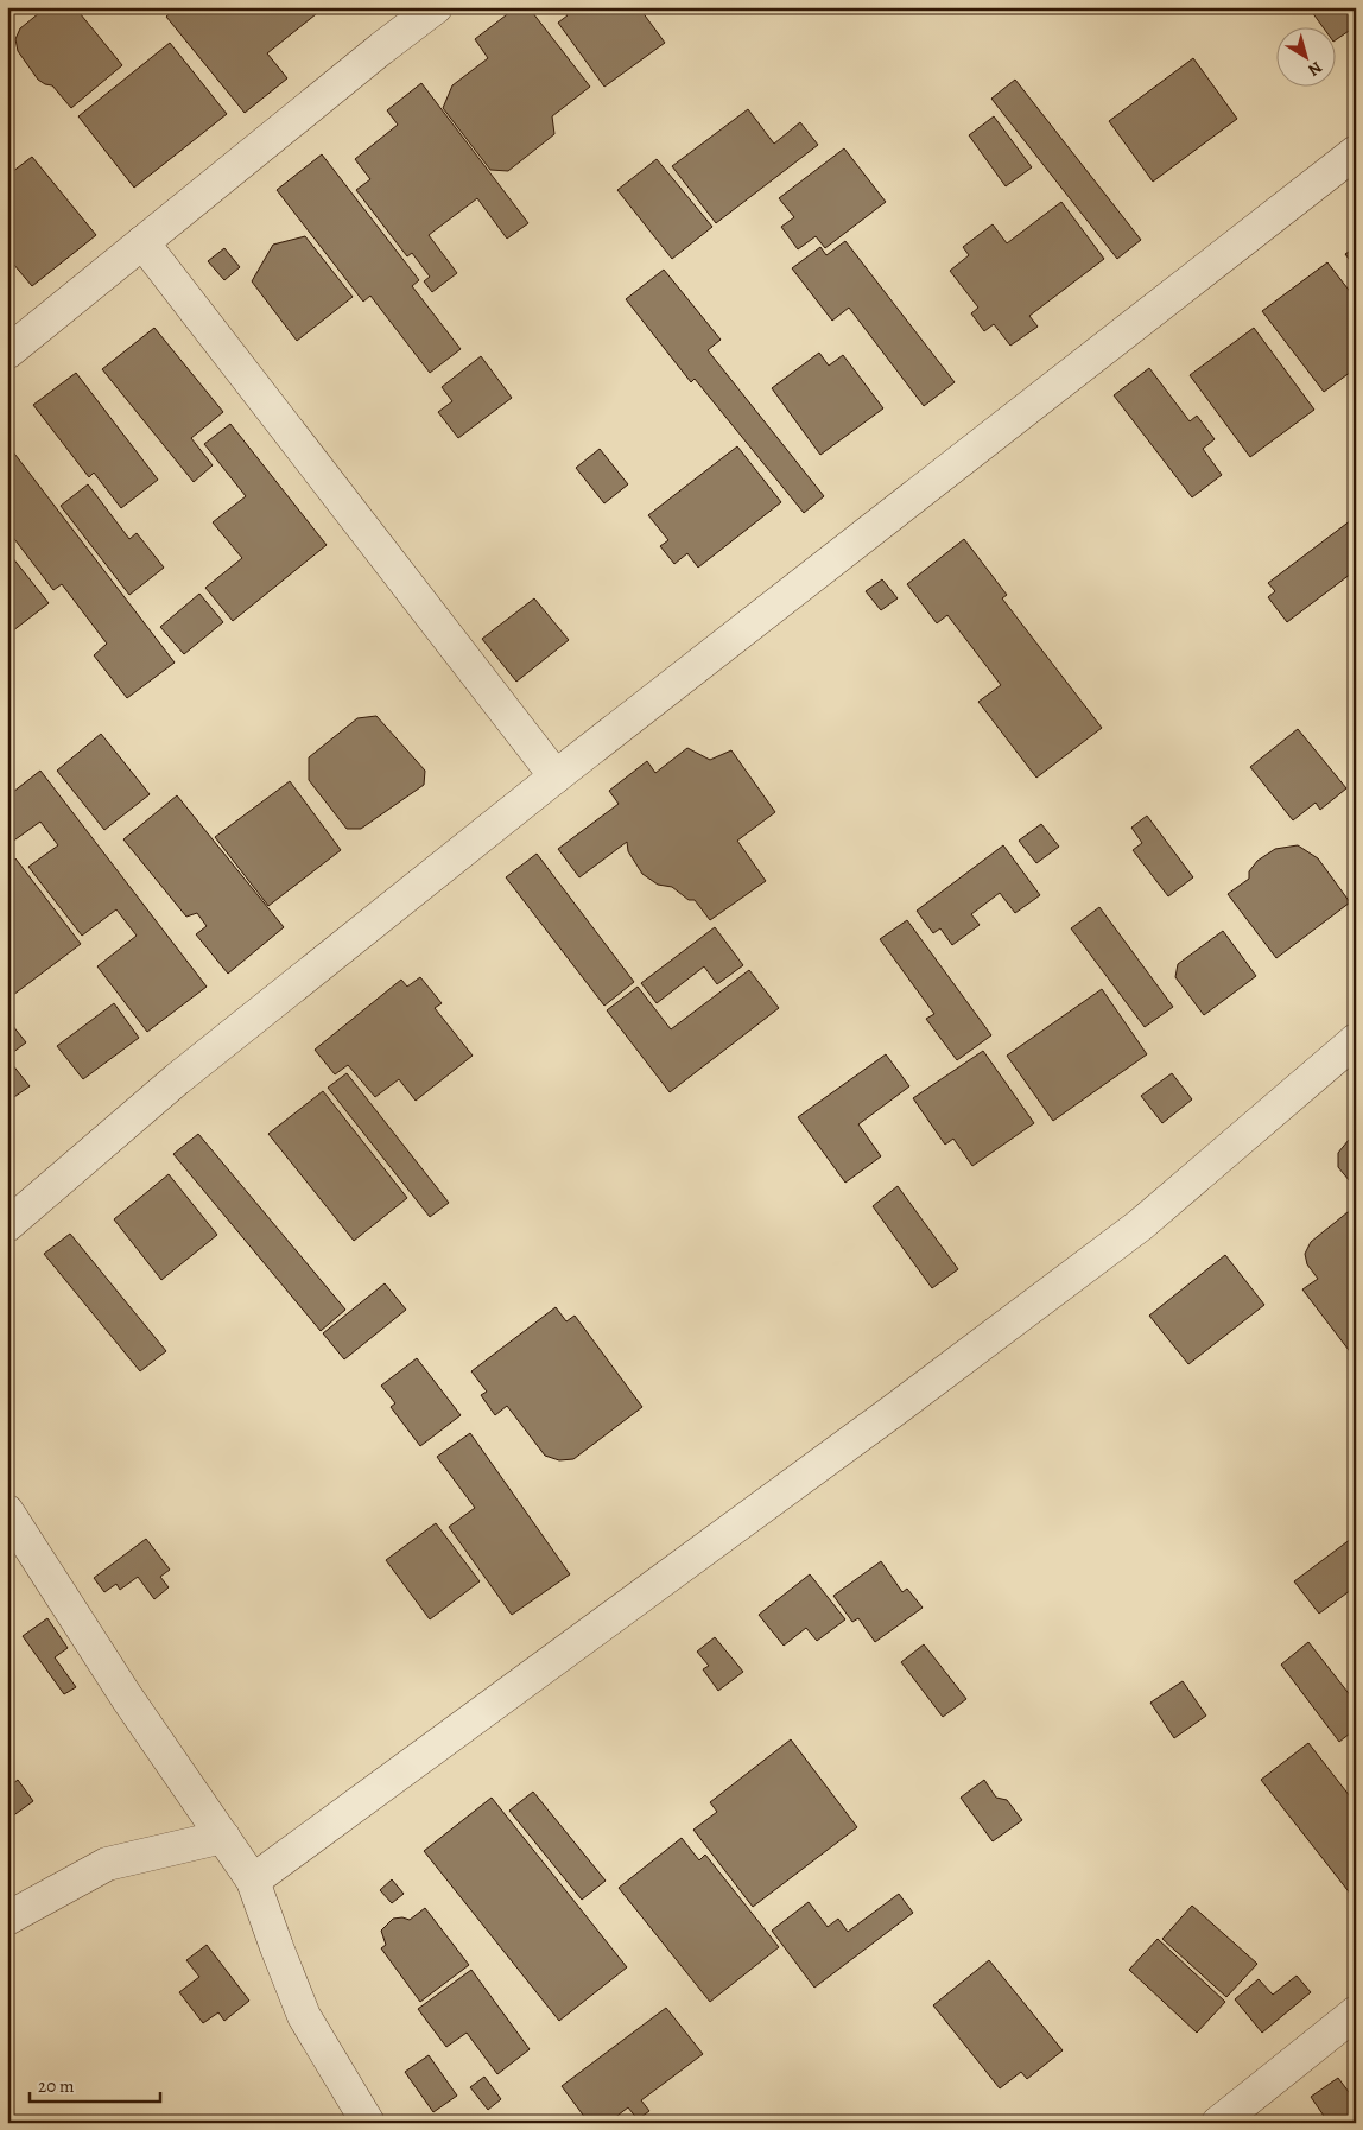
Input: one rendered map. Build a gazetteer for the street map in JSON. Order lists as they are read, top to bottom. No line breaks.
{"scale_bar":"20 m","north":"bottom right"}
